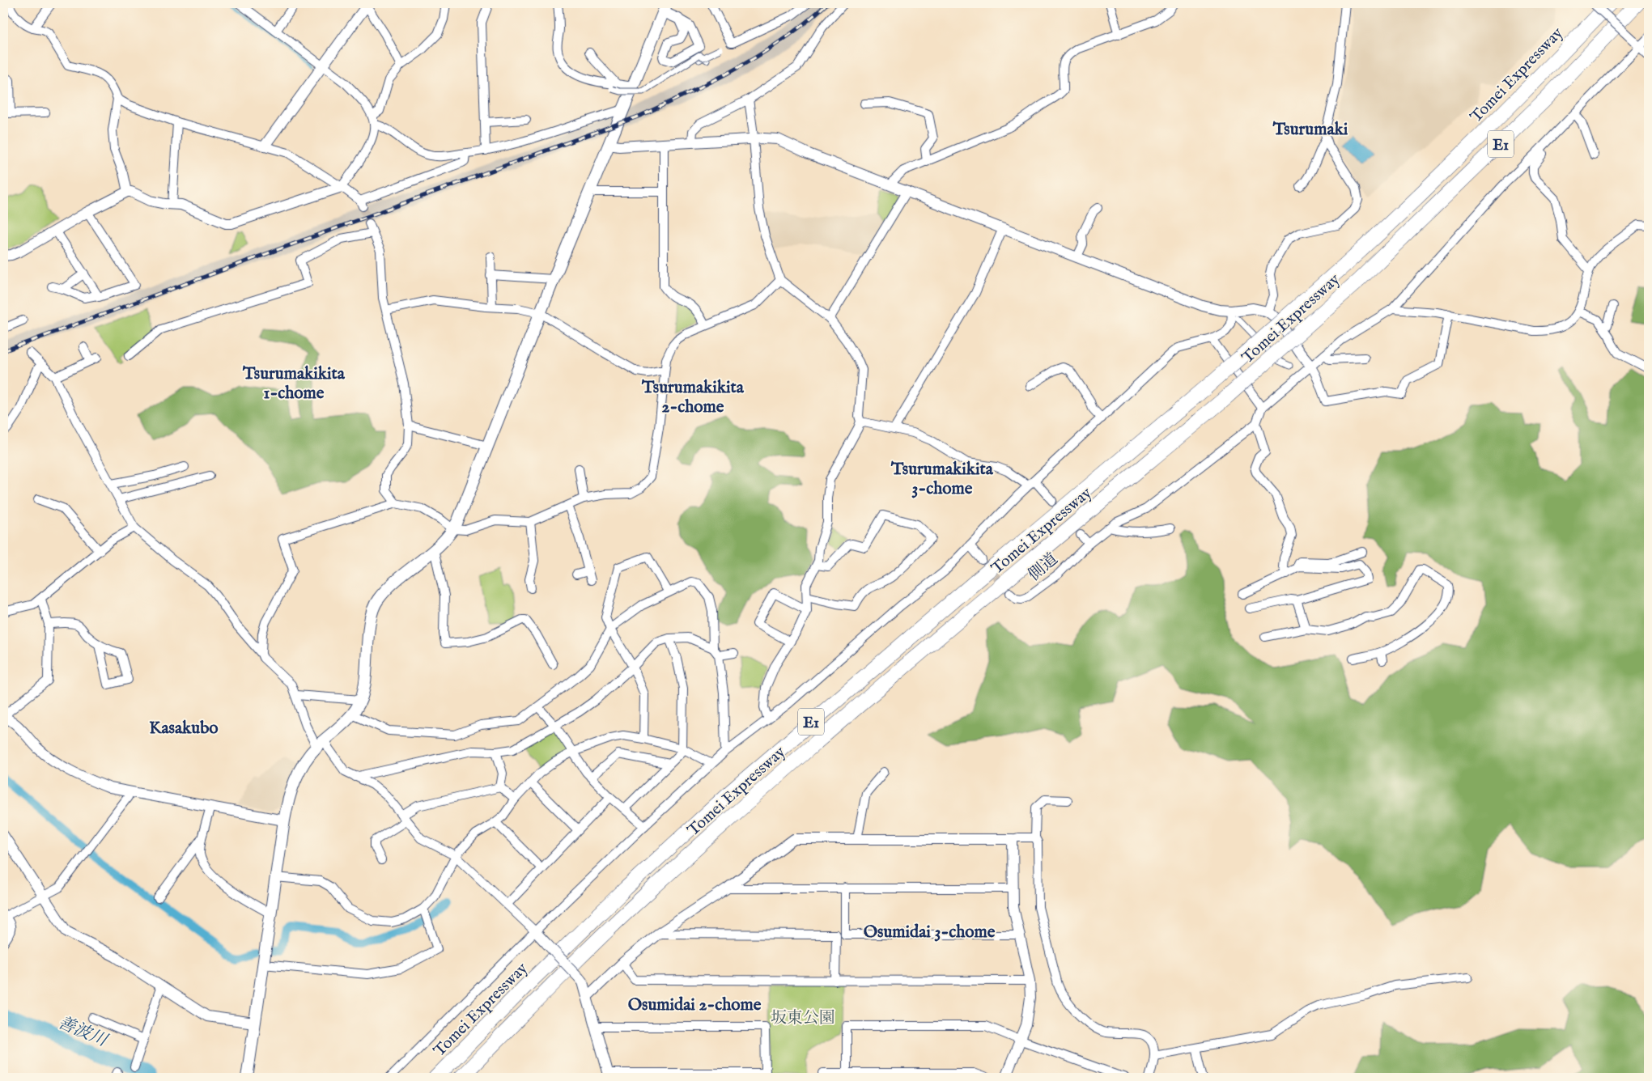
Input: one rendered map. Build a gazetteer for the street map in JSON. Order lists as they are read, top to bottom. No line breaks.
{"streets":{"highway":["Tomei Expressway","E1"],"street":["側道"]},"districts":["Tsurumaki","Tsurumakikita 1-chome","Tsurumakikita 2-chome","Tsurumakikita 3-chome","Kasakubo","Osumidai 3-chome","Osumidai 2-chome"],"water":["善波川"],"parks":["坂東公園"]}
